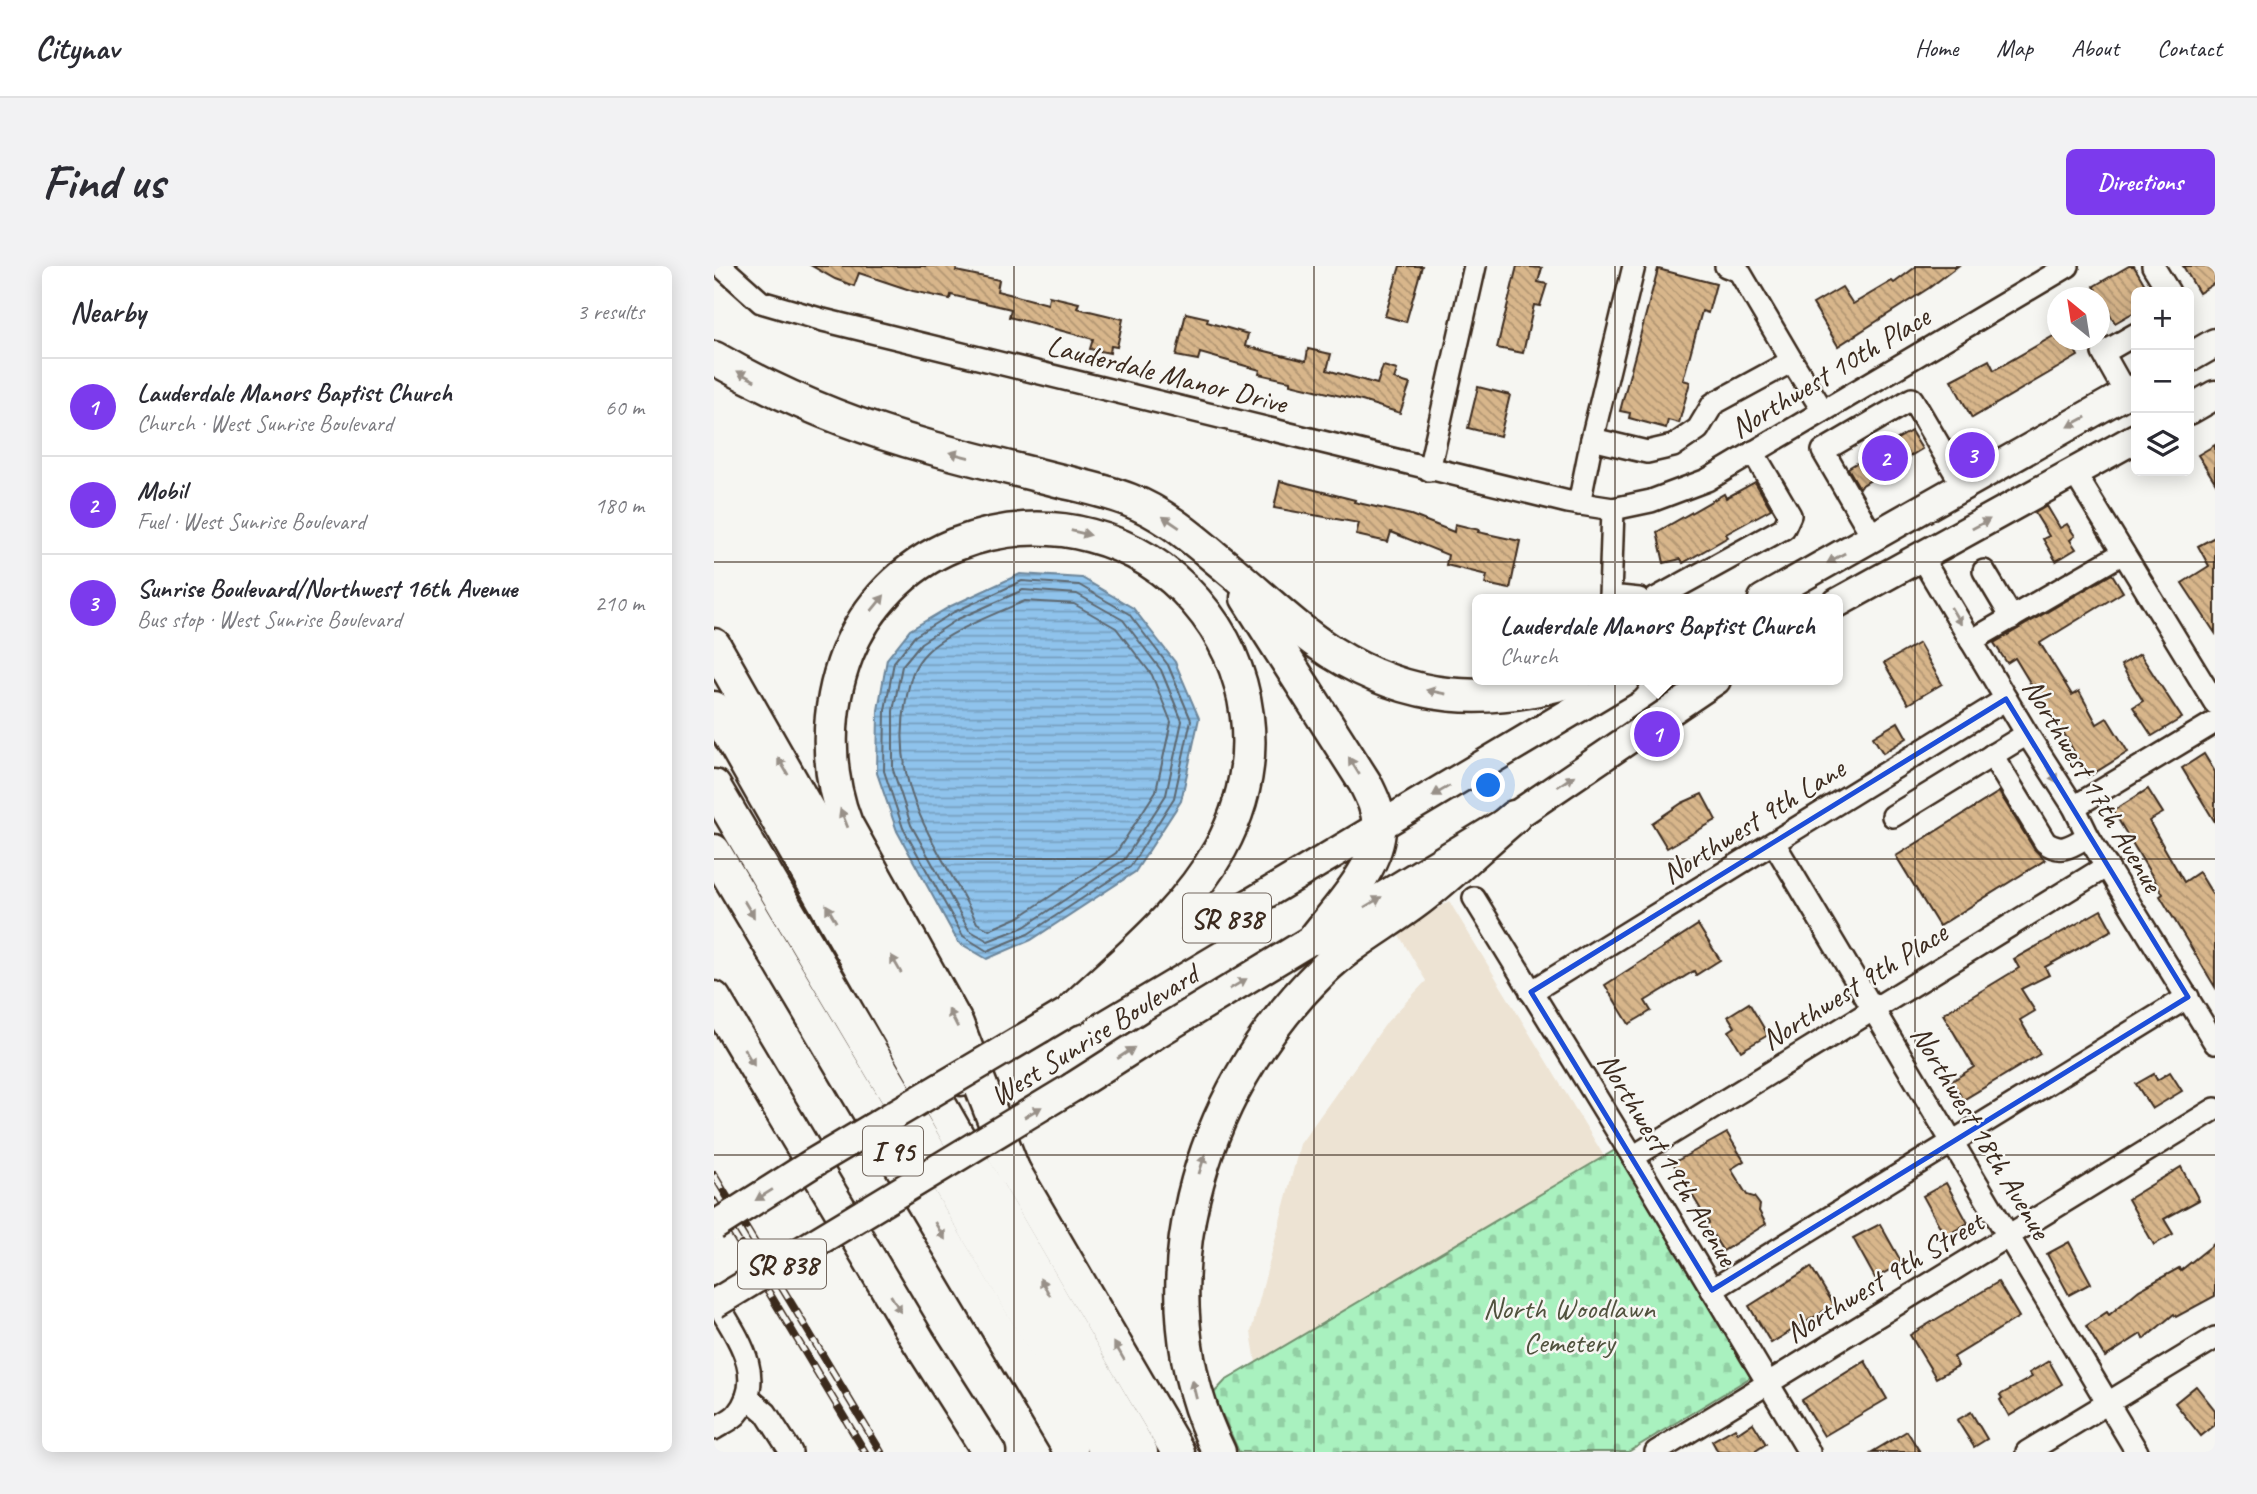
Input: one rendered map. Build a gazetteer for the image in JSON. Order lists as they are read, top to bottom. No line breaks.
{"streets":{"highway":["I 95"],"main road":["SR 838","West Sunrise Boulevard"],"street":["Northwest 10th Place","Lauderdale Manor Drive","Northwest 17th Avenue","Northwest 9th Lane","Northwest 9th Place","Northwest 18th Avenue","Northwest 19th Avenue","Northwest 9th Street"]},"crossings":[["Northwest 10th Place","Lauderdale Manor Drive"],["Northwest 17th Avenue","Northwest 9th Lane"],["Northwest 17th Avenue","Northwest 9th Place"],["Northwest 9th Lane","Northwest 18th Avenue"],["Northwest 9th Lane","Northwest 19th Avenue"],["Northwest 9th Place","Northwest 18th Avenue"],["Northwest 9th Place","Northwest 19th Avenue"],["Northwest 18th Avenue","Northwest 9th Street"],["Northwest 19th Avenue","Northwest 9th Street"]],"parks":["North Woodlawn Cemetery"],"north":"top left","page":{"header":"Citynav","nav":["Home","Map","About","Contact"],"buttons":"Directions","title":"Find us","heading":["Nearby","3 results"],"map_buttons":["+","−"],"list":[{"mark":"1","name":"Lauderdale Manors Baptist Church","note":"Church · West Sunrise Boulevard","value":"60 m"},{"mark":"2","name":"Mobil","note":"Fuel · West Sunrise Boulevard","value":"180 m"},{"mark":"3","name":"Sunrise Boulevard/Northwest 16th Avenue","note":"Bus stop · West Sunrise Boulevard","value":"210 m"}],"pins":["3","2","1"],"popup":["Lauderdale Manors Baptist Church","Church"]}}
